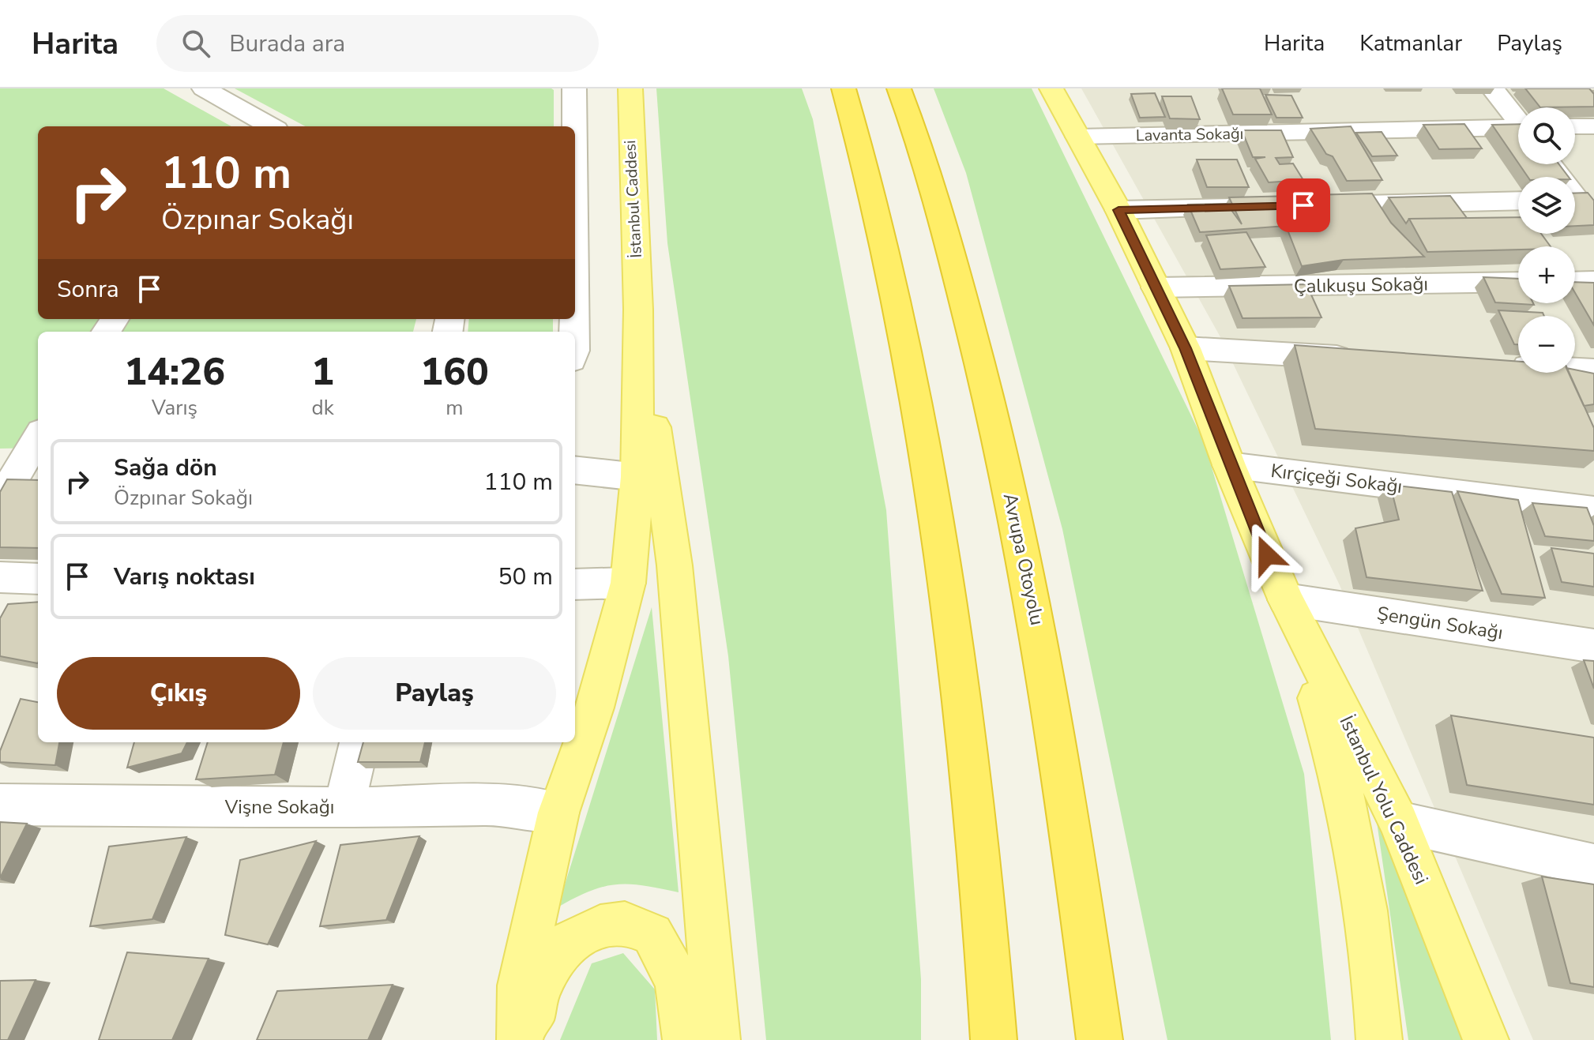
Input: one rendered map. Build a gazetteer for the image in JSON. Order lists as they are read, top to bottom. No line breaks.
{"streets":{"highway":["Avrupa Otoyolu"],"main road":["İstanbul Caddesi","İstanbul Yolu Caddesi"],"street":["Lavanta Sokağı","Çalıkuşu Sokağı","Kırçiçeği Sokağı","Şengün Sokağı","Vişne Sokağı"]},"crossings":[["Lavanta Sokağı","İstanbul Yolu Caddesi"],["Çalıkuşu Sokağı","İstanbul Yolu Caddesi"],["Kırçiçeği Sokağı","İstanbul Yolu Caddesi"],["Şengün Sokağı","İstanbul Yolu Caddesi"]],"page":{"header":"Harita","search":"Burada ara","nav":["Harita","Katmanlar","Paylaş"],"map_buttons":["+","−"],"turn":["110 m","Özpınar Sokağı"],"then":"Sonra","eta":["14:26","Varış","1","dk","160","m"],"list":[{"name":"Sağa dön","note":"Özpınar Sokağı","value":"110 m"},{"name":"Varış noktası","value":"50 m"}],"buttons":["Çıkış","Paylaş"]}}
